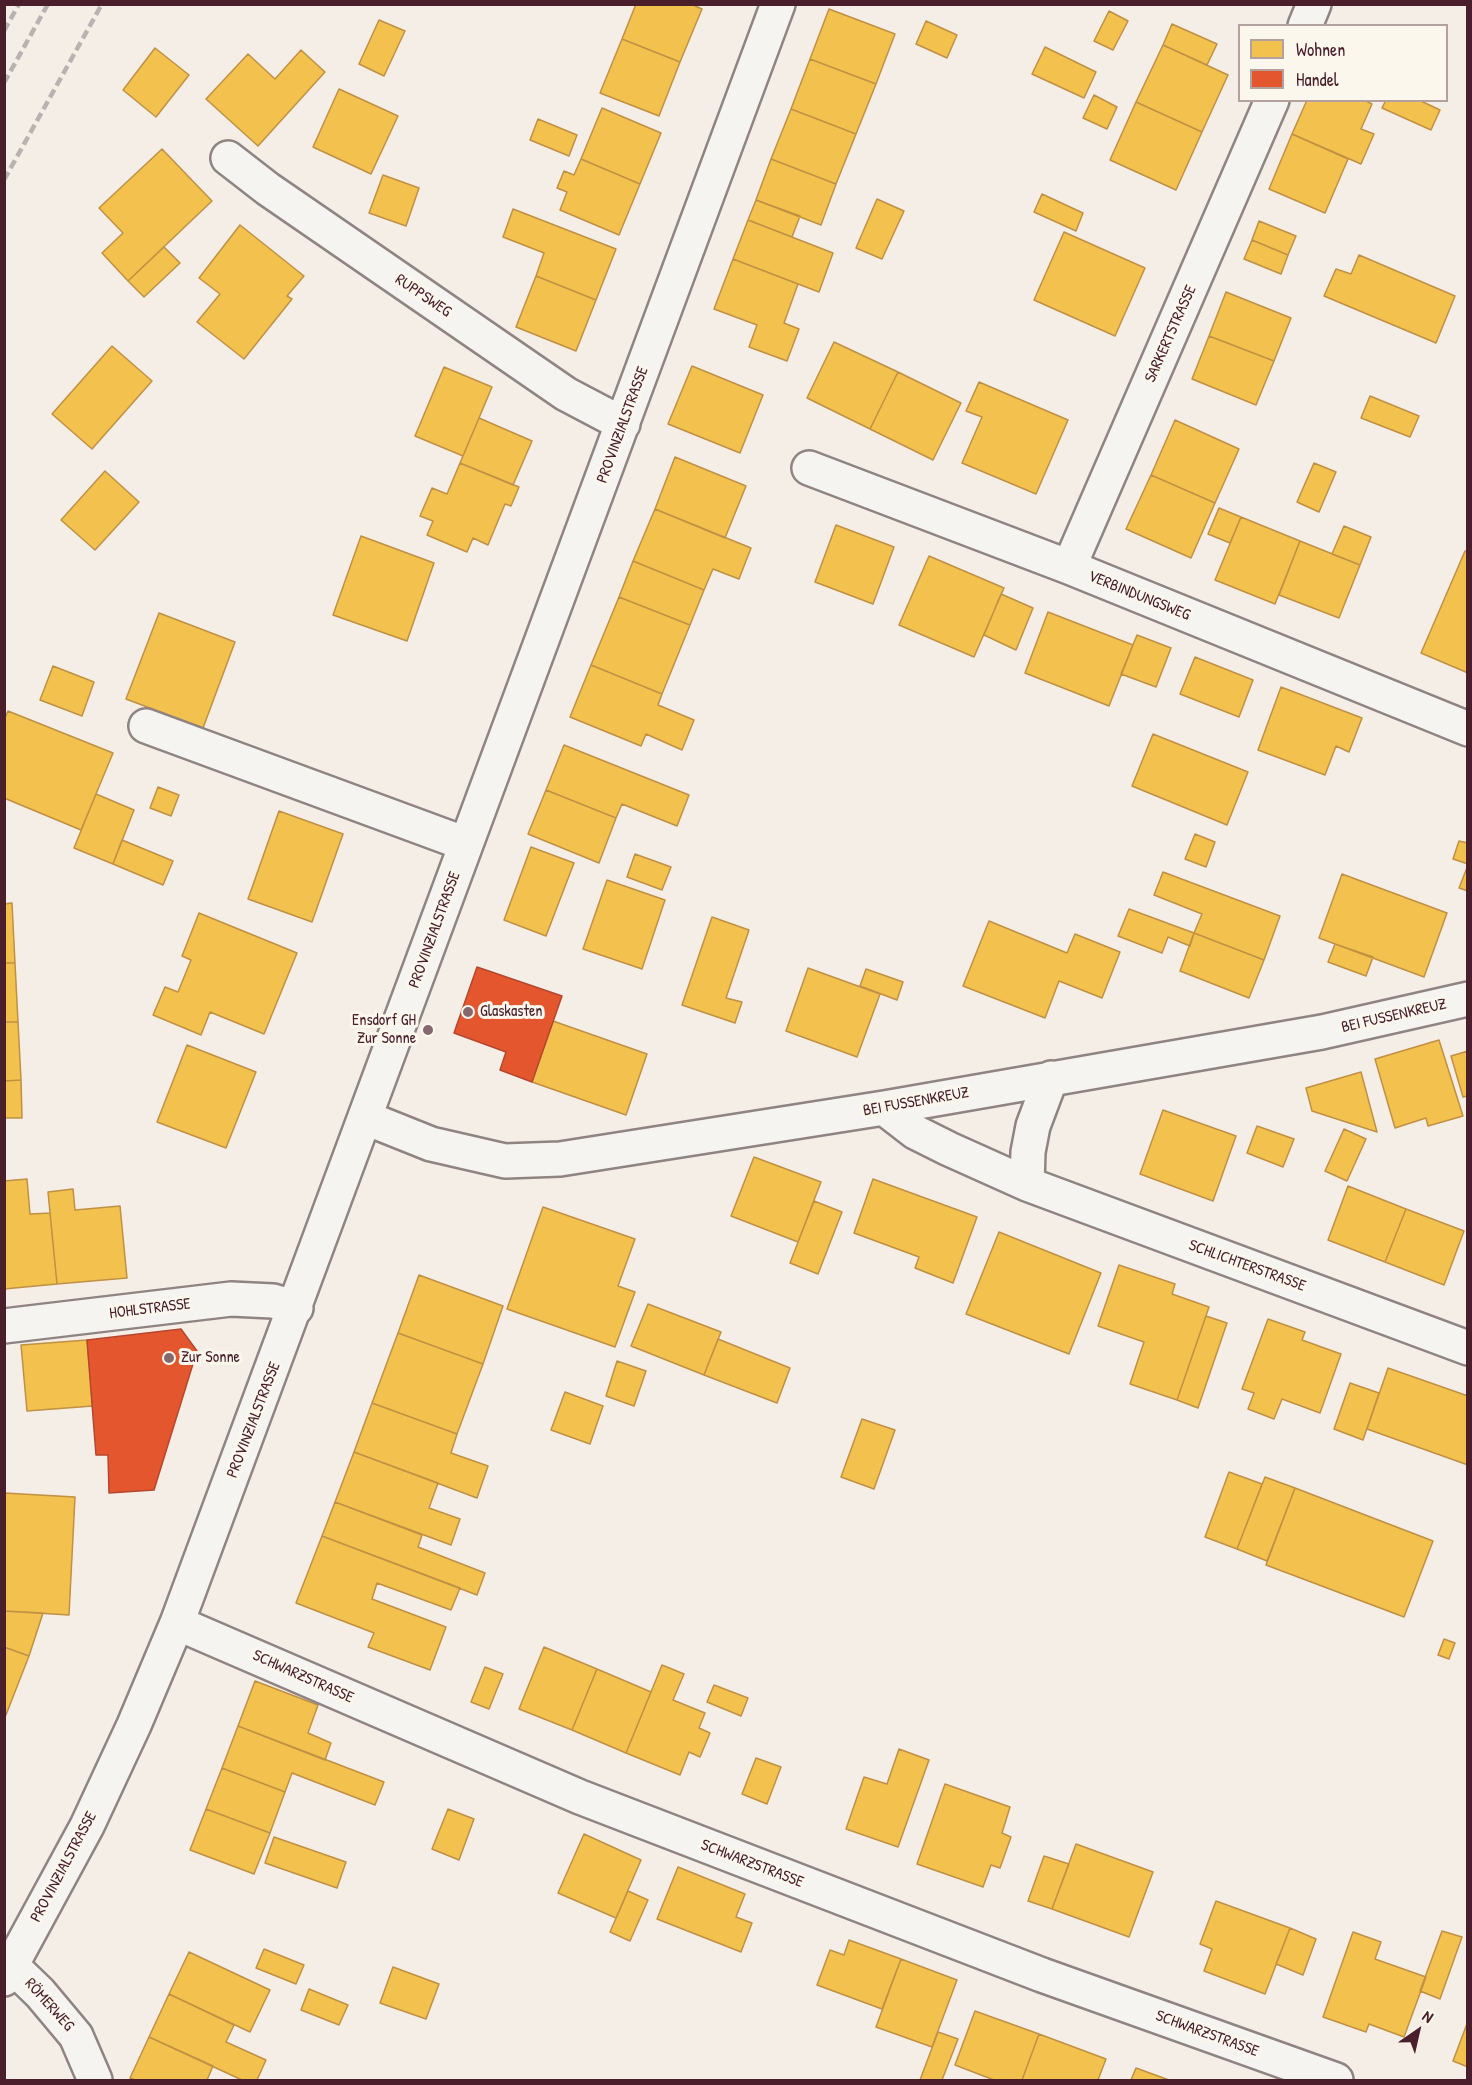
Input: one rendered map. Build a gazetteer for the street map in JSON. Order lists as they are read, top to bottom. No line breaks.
{"streets":{"street":["RUPPSWEG","SARKERTSTRASSE","PROVINZIALSTRASSE","VERBINDUNGSWEG","BEI FUSSENKREUZ","SCHLICHTERSTRASSE","HOHLSTRASSE","SCHWARZSTRASSE","RÖMERWEG"]},"crossings":[["RUPPSWEG","PROVINZIALSTRASSE"],["SARKERTSTRASSE","VERBINDUNGSWEG"],["PROVINZIALSTRASSE","BEI FUSSENKREUZ"],["PROVINZIALSTRASSE","HOHLSTRASSE"],["PROVINZIALSTRASSE","SCHWARZSTRASSE"],["PROVINZIALSTRASSE","RÖMERWEG"],["BEI FUSSENKREUZ","SCHLICHTERSTRASSE"]],"places":["Glaskasten","Ensdorf GH Zur Sonne","Zur Sonne"],"legend":["Wohnen","Handel"],"north":"top right"}
